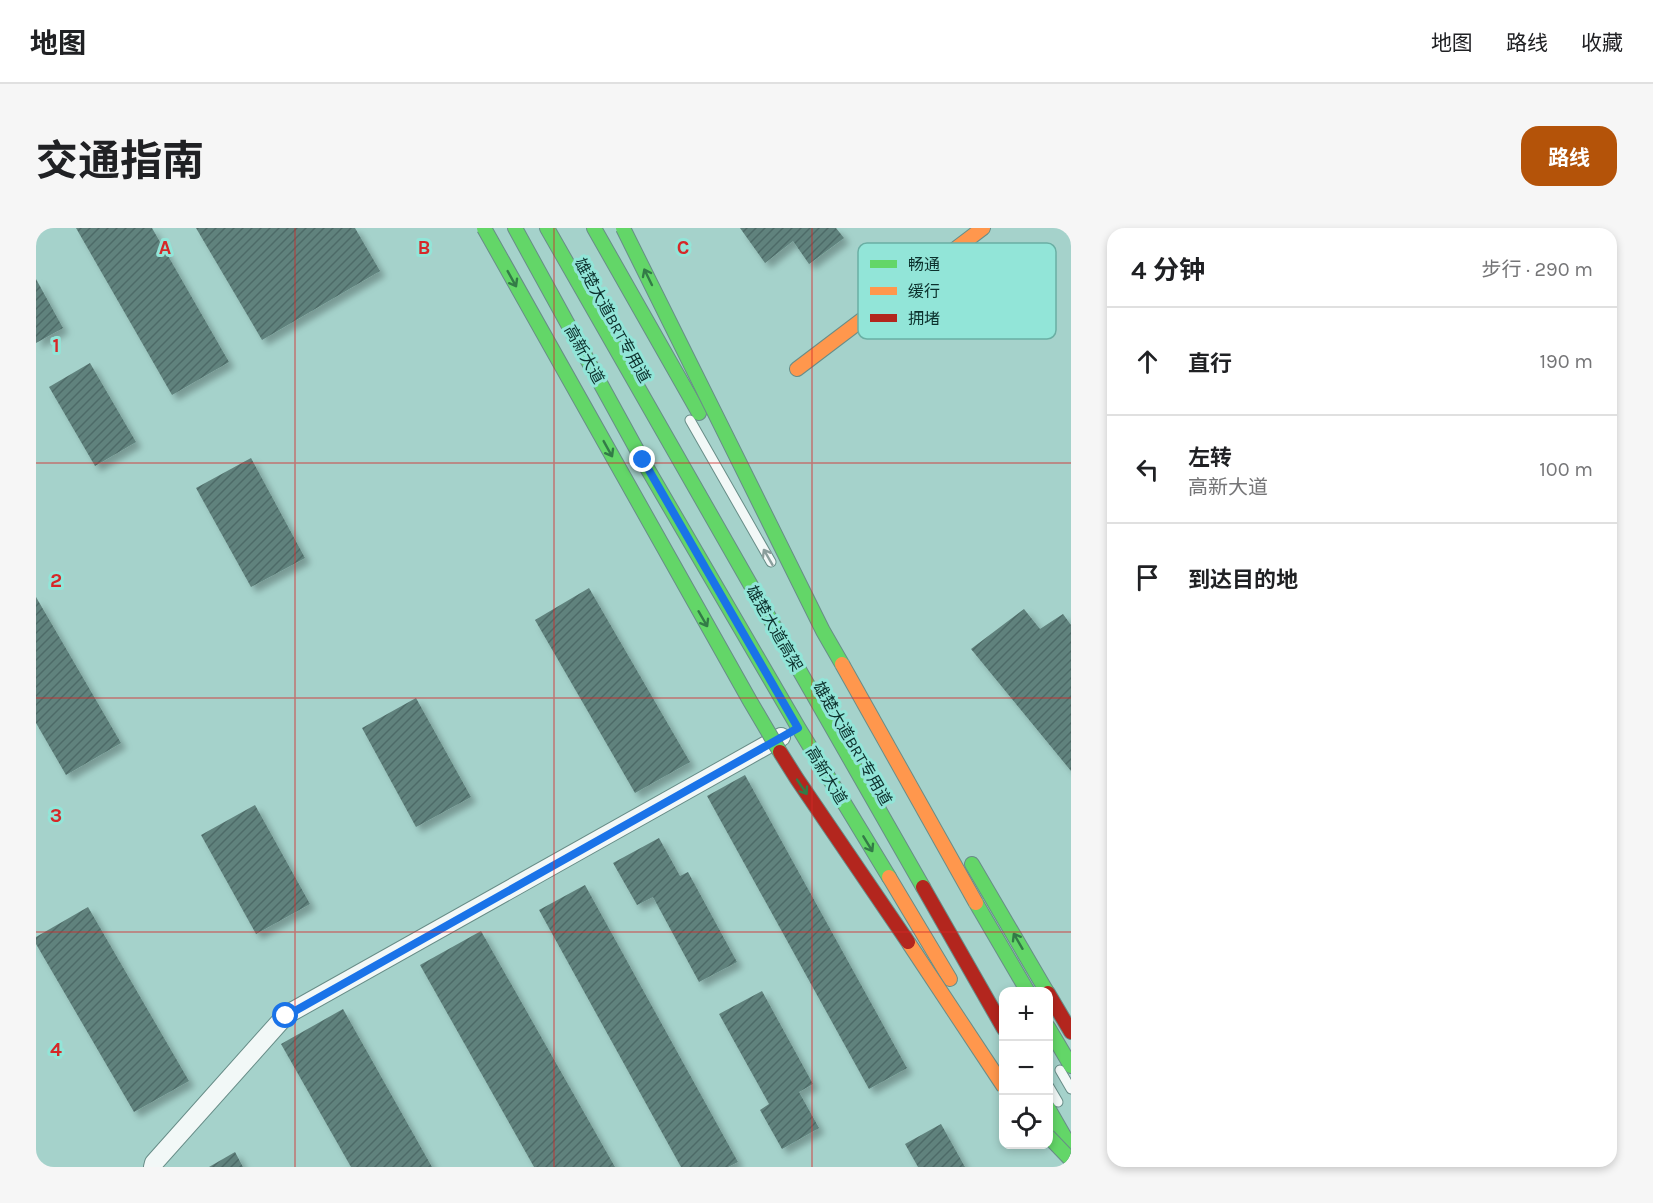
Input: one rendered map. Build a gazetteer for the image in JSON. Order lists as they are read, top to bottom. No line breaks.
{"streets":{"main road":["高新大道","雄楚大道高架"]},"legend":["畅通","缓行","拥堵"],"page":{"header":"地图","nav":["地图","路线","收藏"],"title":"交通指南","buttons":"路线","heading":["4 分钟","步行 · 290 m"],"list":[["直行","190 m"],["左转","高新大道","100 m"],"到达目的地"],"map_buttons":["+","−"]},"grid":{"columns":["A","B","C"],"rows":["1","2","3","4"]}}
